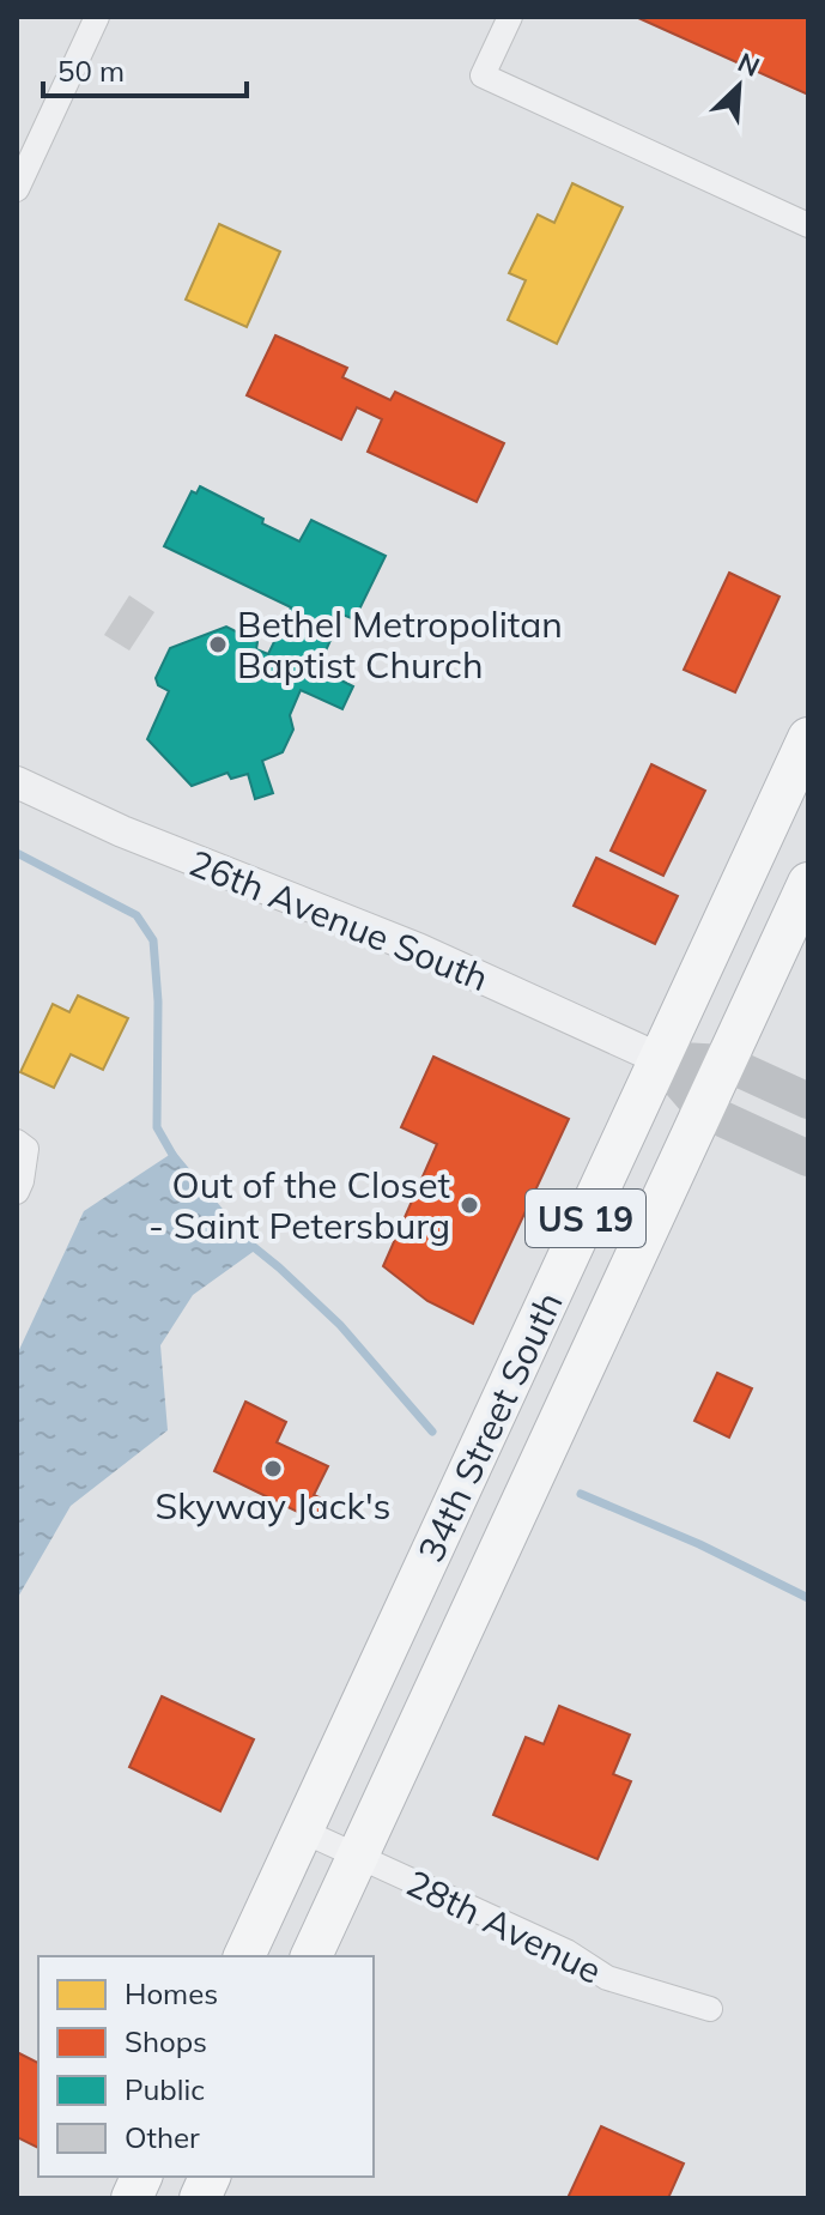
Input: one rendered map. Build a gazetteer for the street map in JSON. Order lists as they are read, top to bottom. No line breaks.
{"streets":{"highway":["US 19","34th Street South"],"main road":["26th Avenue South"],"street":["28th Avenue"]},"crossings":[["26th Avenue South","34th Street South"],["34th Street South","28th Avenue"]],"places":["Bethel Metropolitan Baptist Church","Out of the Closet - Saint Petersburg","Skyway Jack's"],"legend":["Homes","Shops","Public","Other"],"scale_bar":"50 m","north":"top right"}
